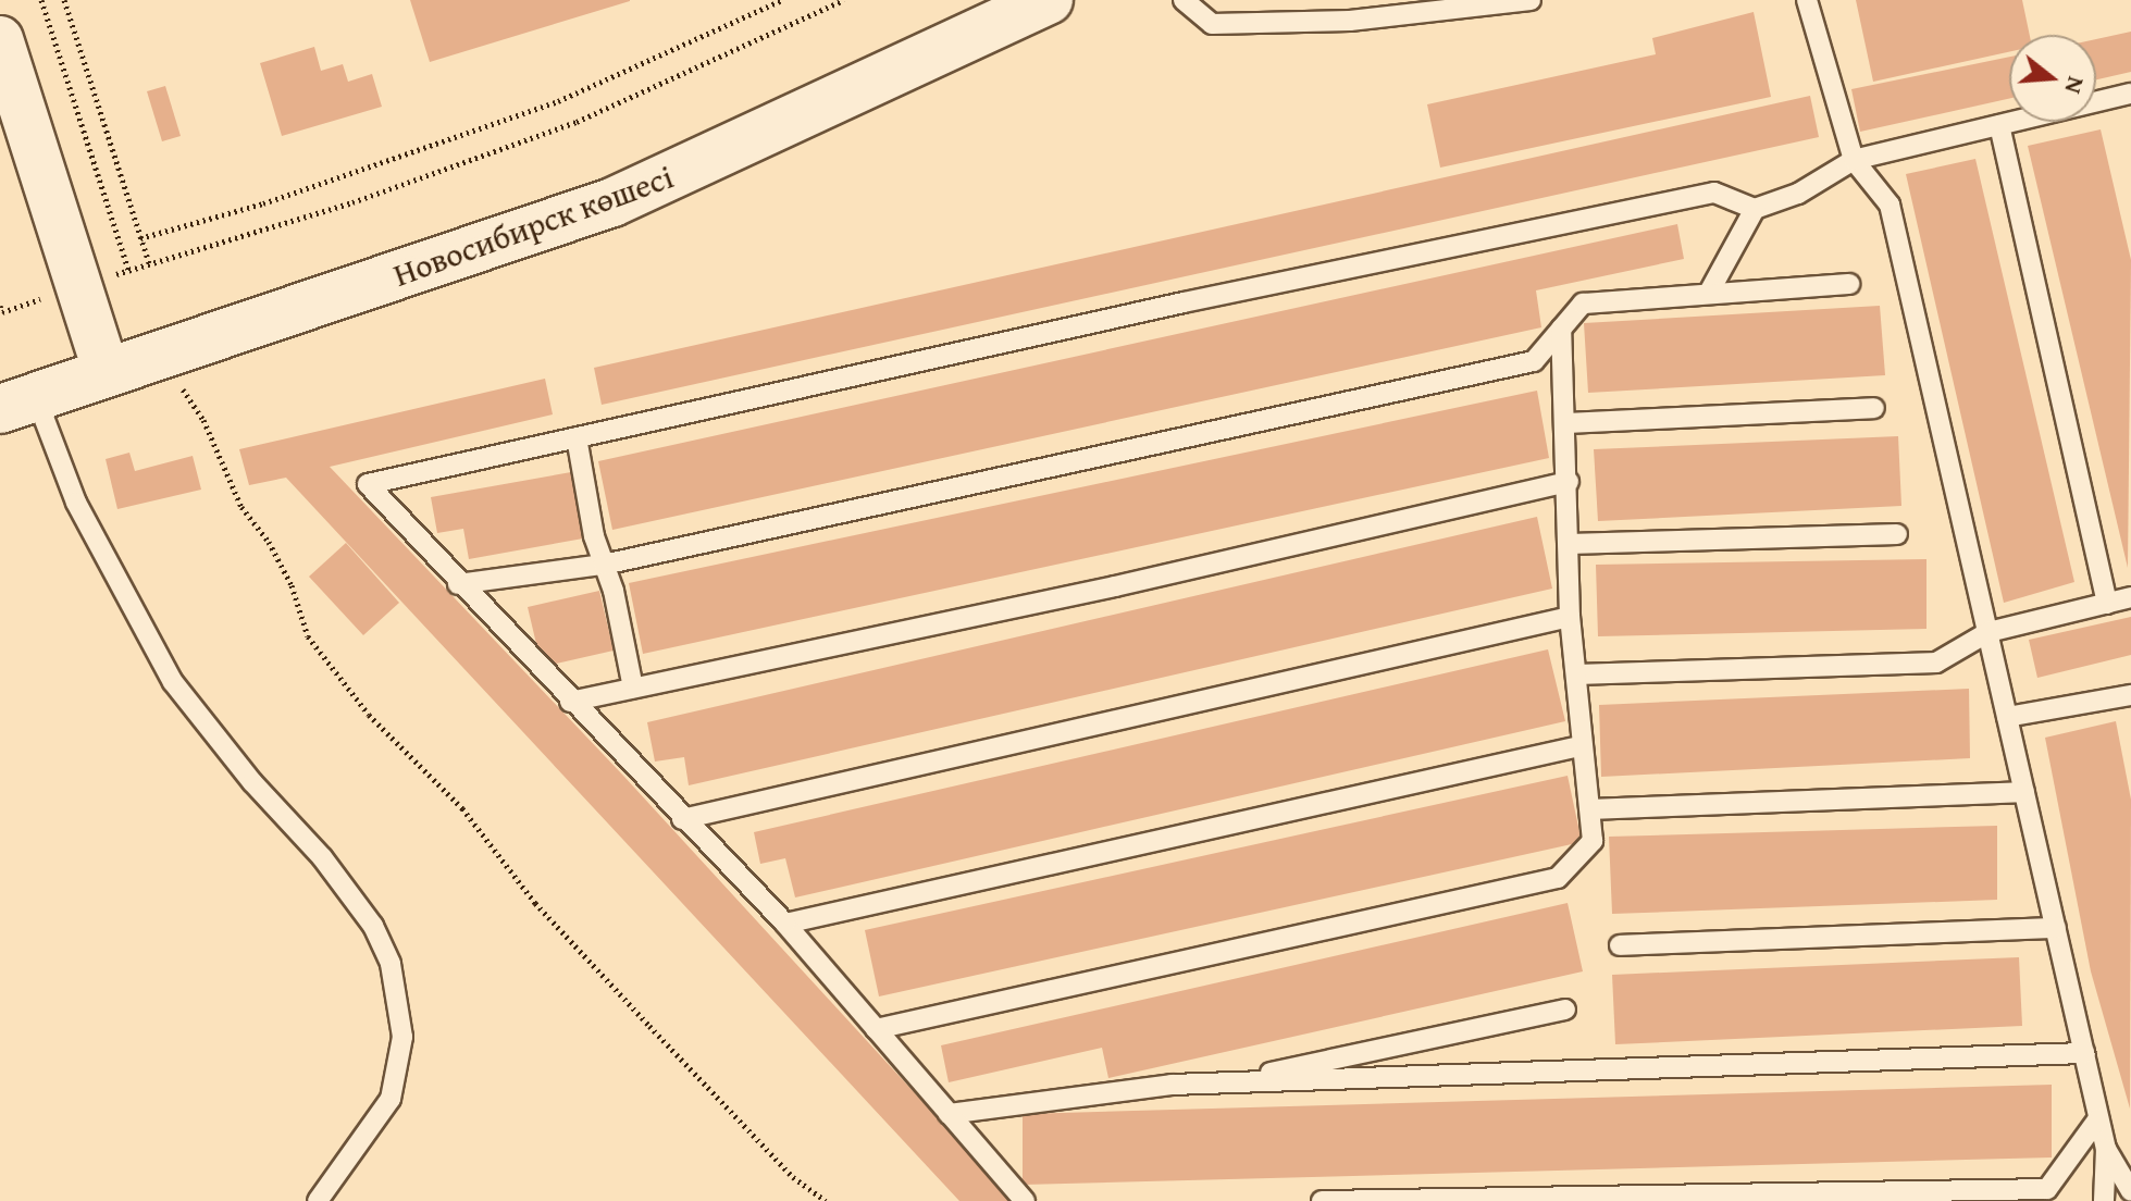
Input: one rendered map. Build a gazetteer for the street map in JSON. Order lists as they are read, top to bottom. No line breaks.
{"streets":{"main road":["Новосибирск көшесі"]},"north":"right"}
